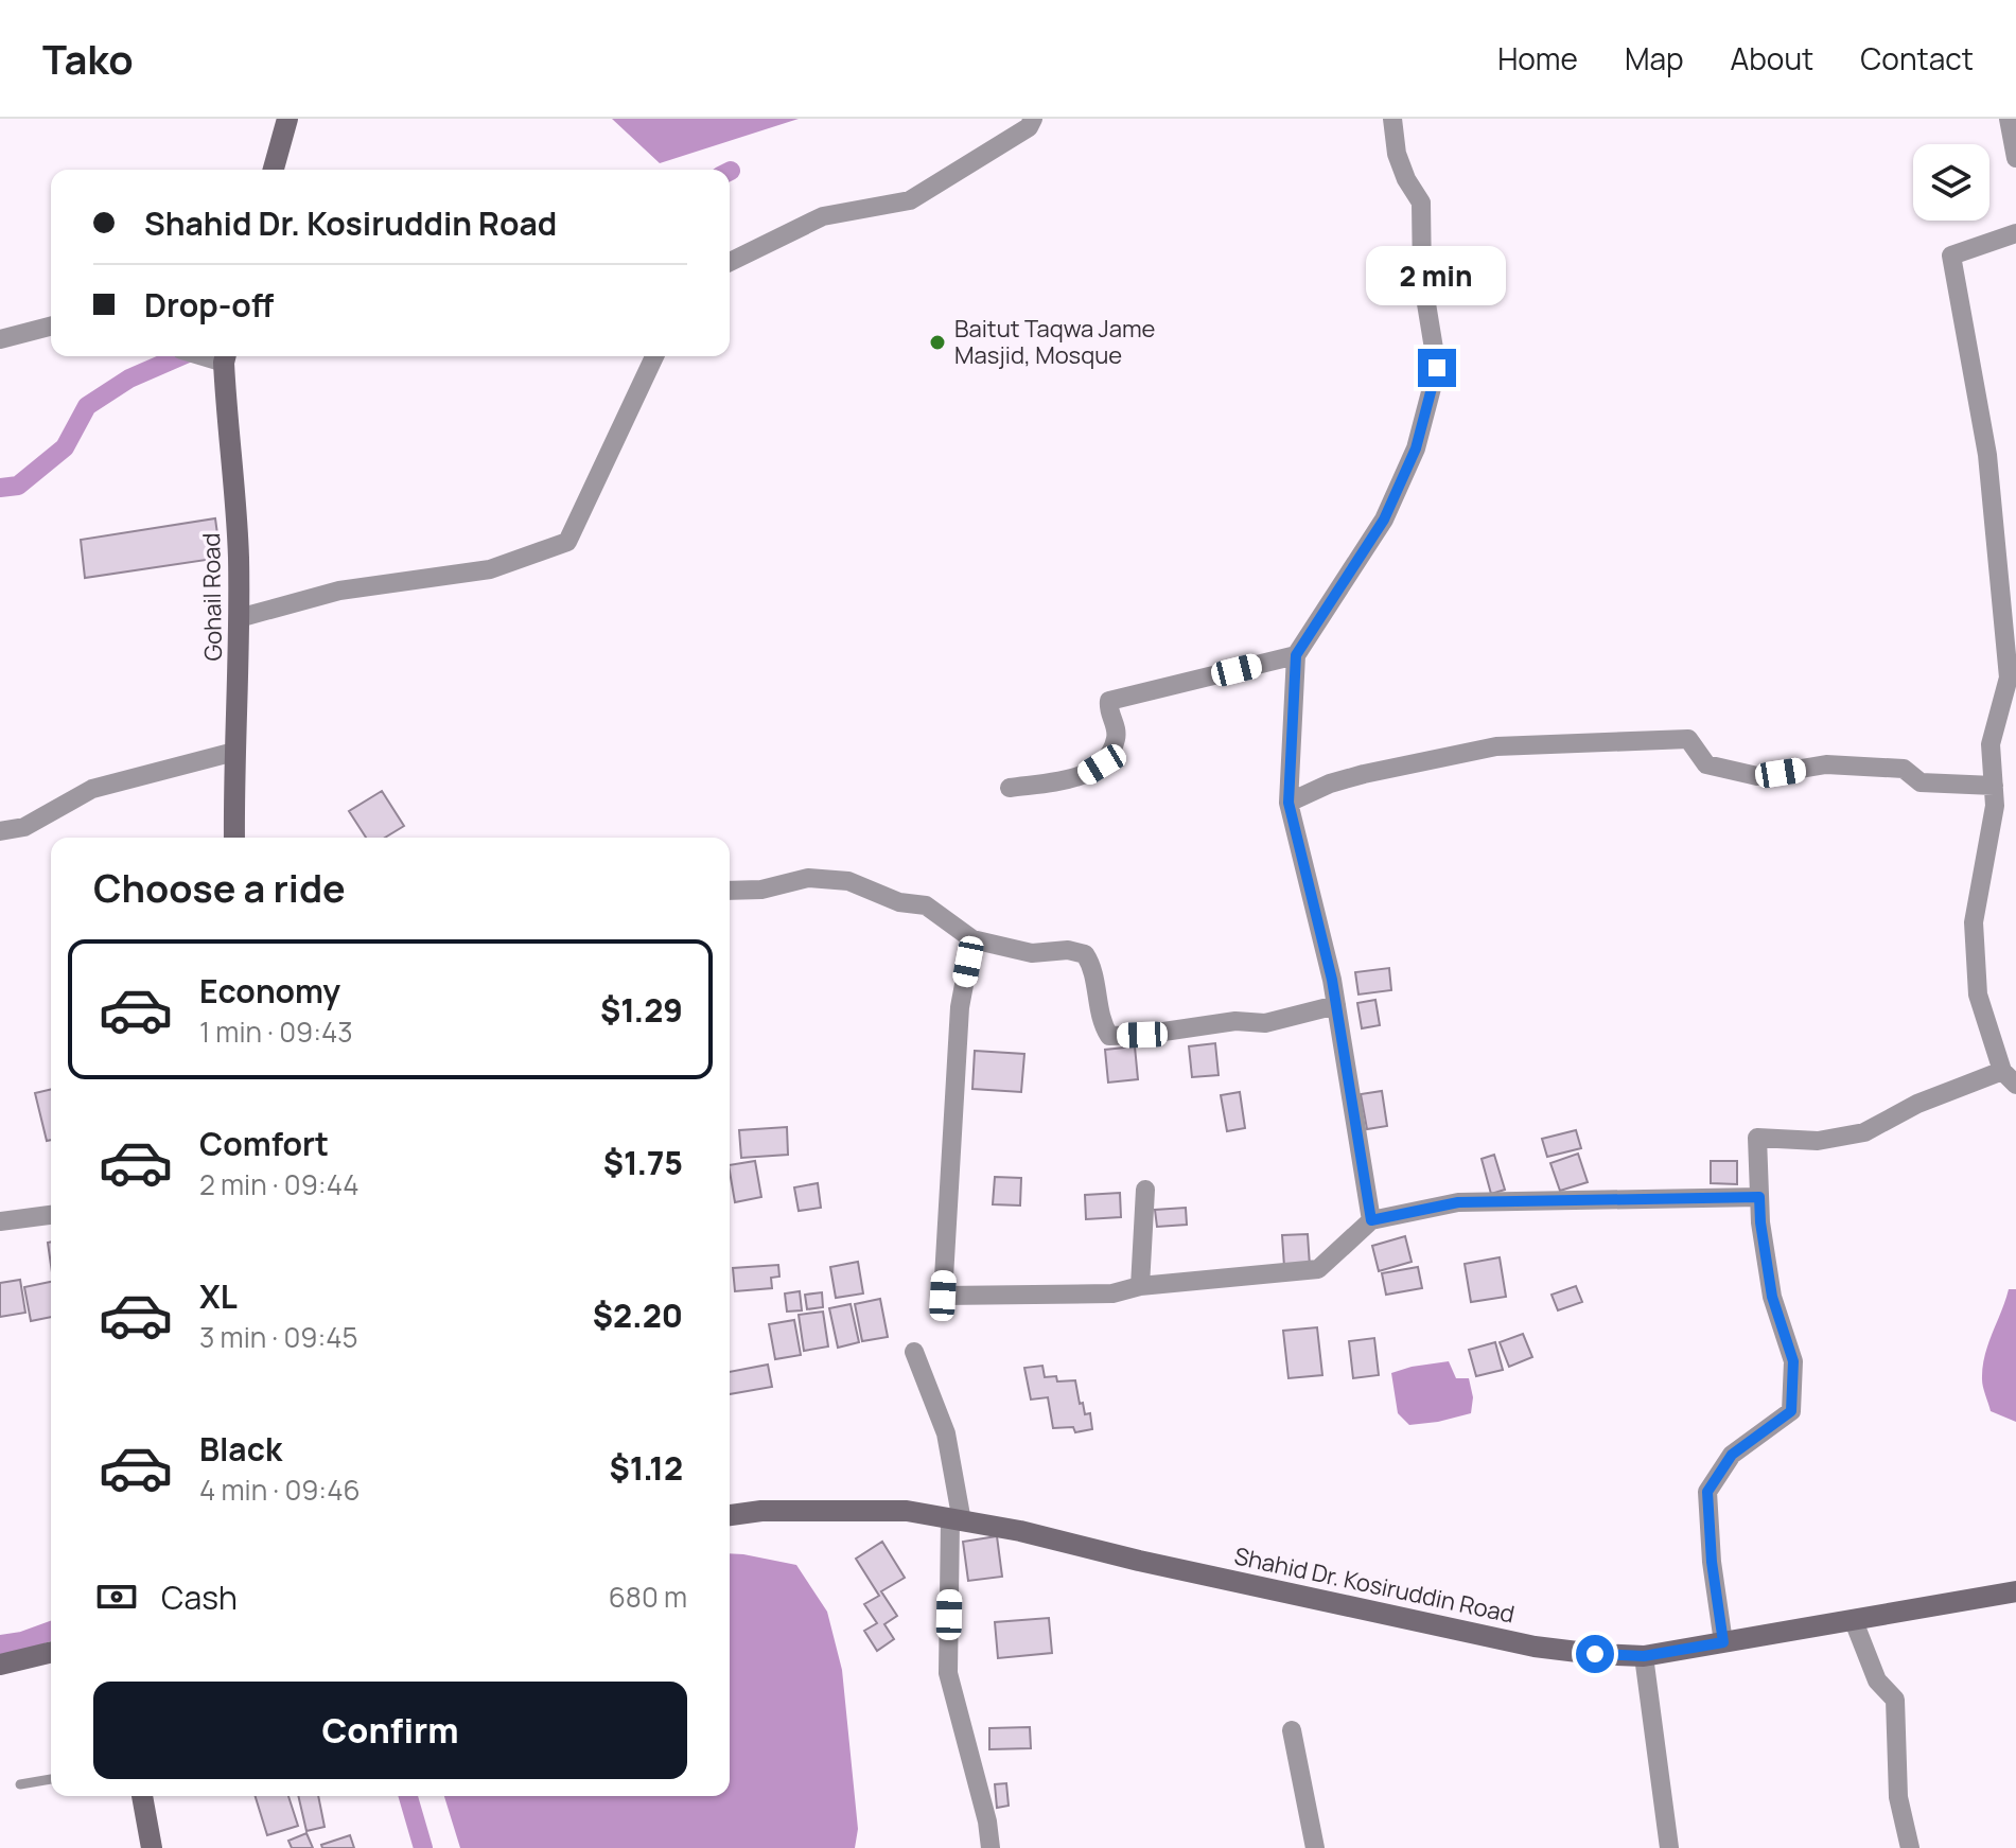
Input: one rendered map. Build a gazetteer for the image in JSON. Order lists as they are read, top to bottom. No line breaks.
{"streets":{"street":["Gohail Road","Shahid Dr. Kosiruddin Road"]},"places":["Baitut Taqwa Jame Masjid, Mosque"],"page":{"header":"Tako","nav":["Home","Map","About","Contact"],"banner":["Shahid Dr. Kosiruddin Road","Drop-off"],"bubble":"2 min","heading":"Choose a ride","list":[{"name":"Economy","note":"1 min · 09:43","value":"$1.29"},{"name":"Comfort","note":"2 min · 09:44","value":"$1.75"},{"name":"XL","note":"3 min · 09:45","value":"$2.20"},{"name":"Black","note":"4 min · 09:46","value":"$1.12"}],"pay":["Cash","680 m"],"buttons":"Confirm"}}
